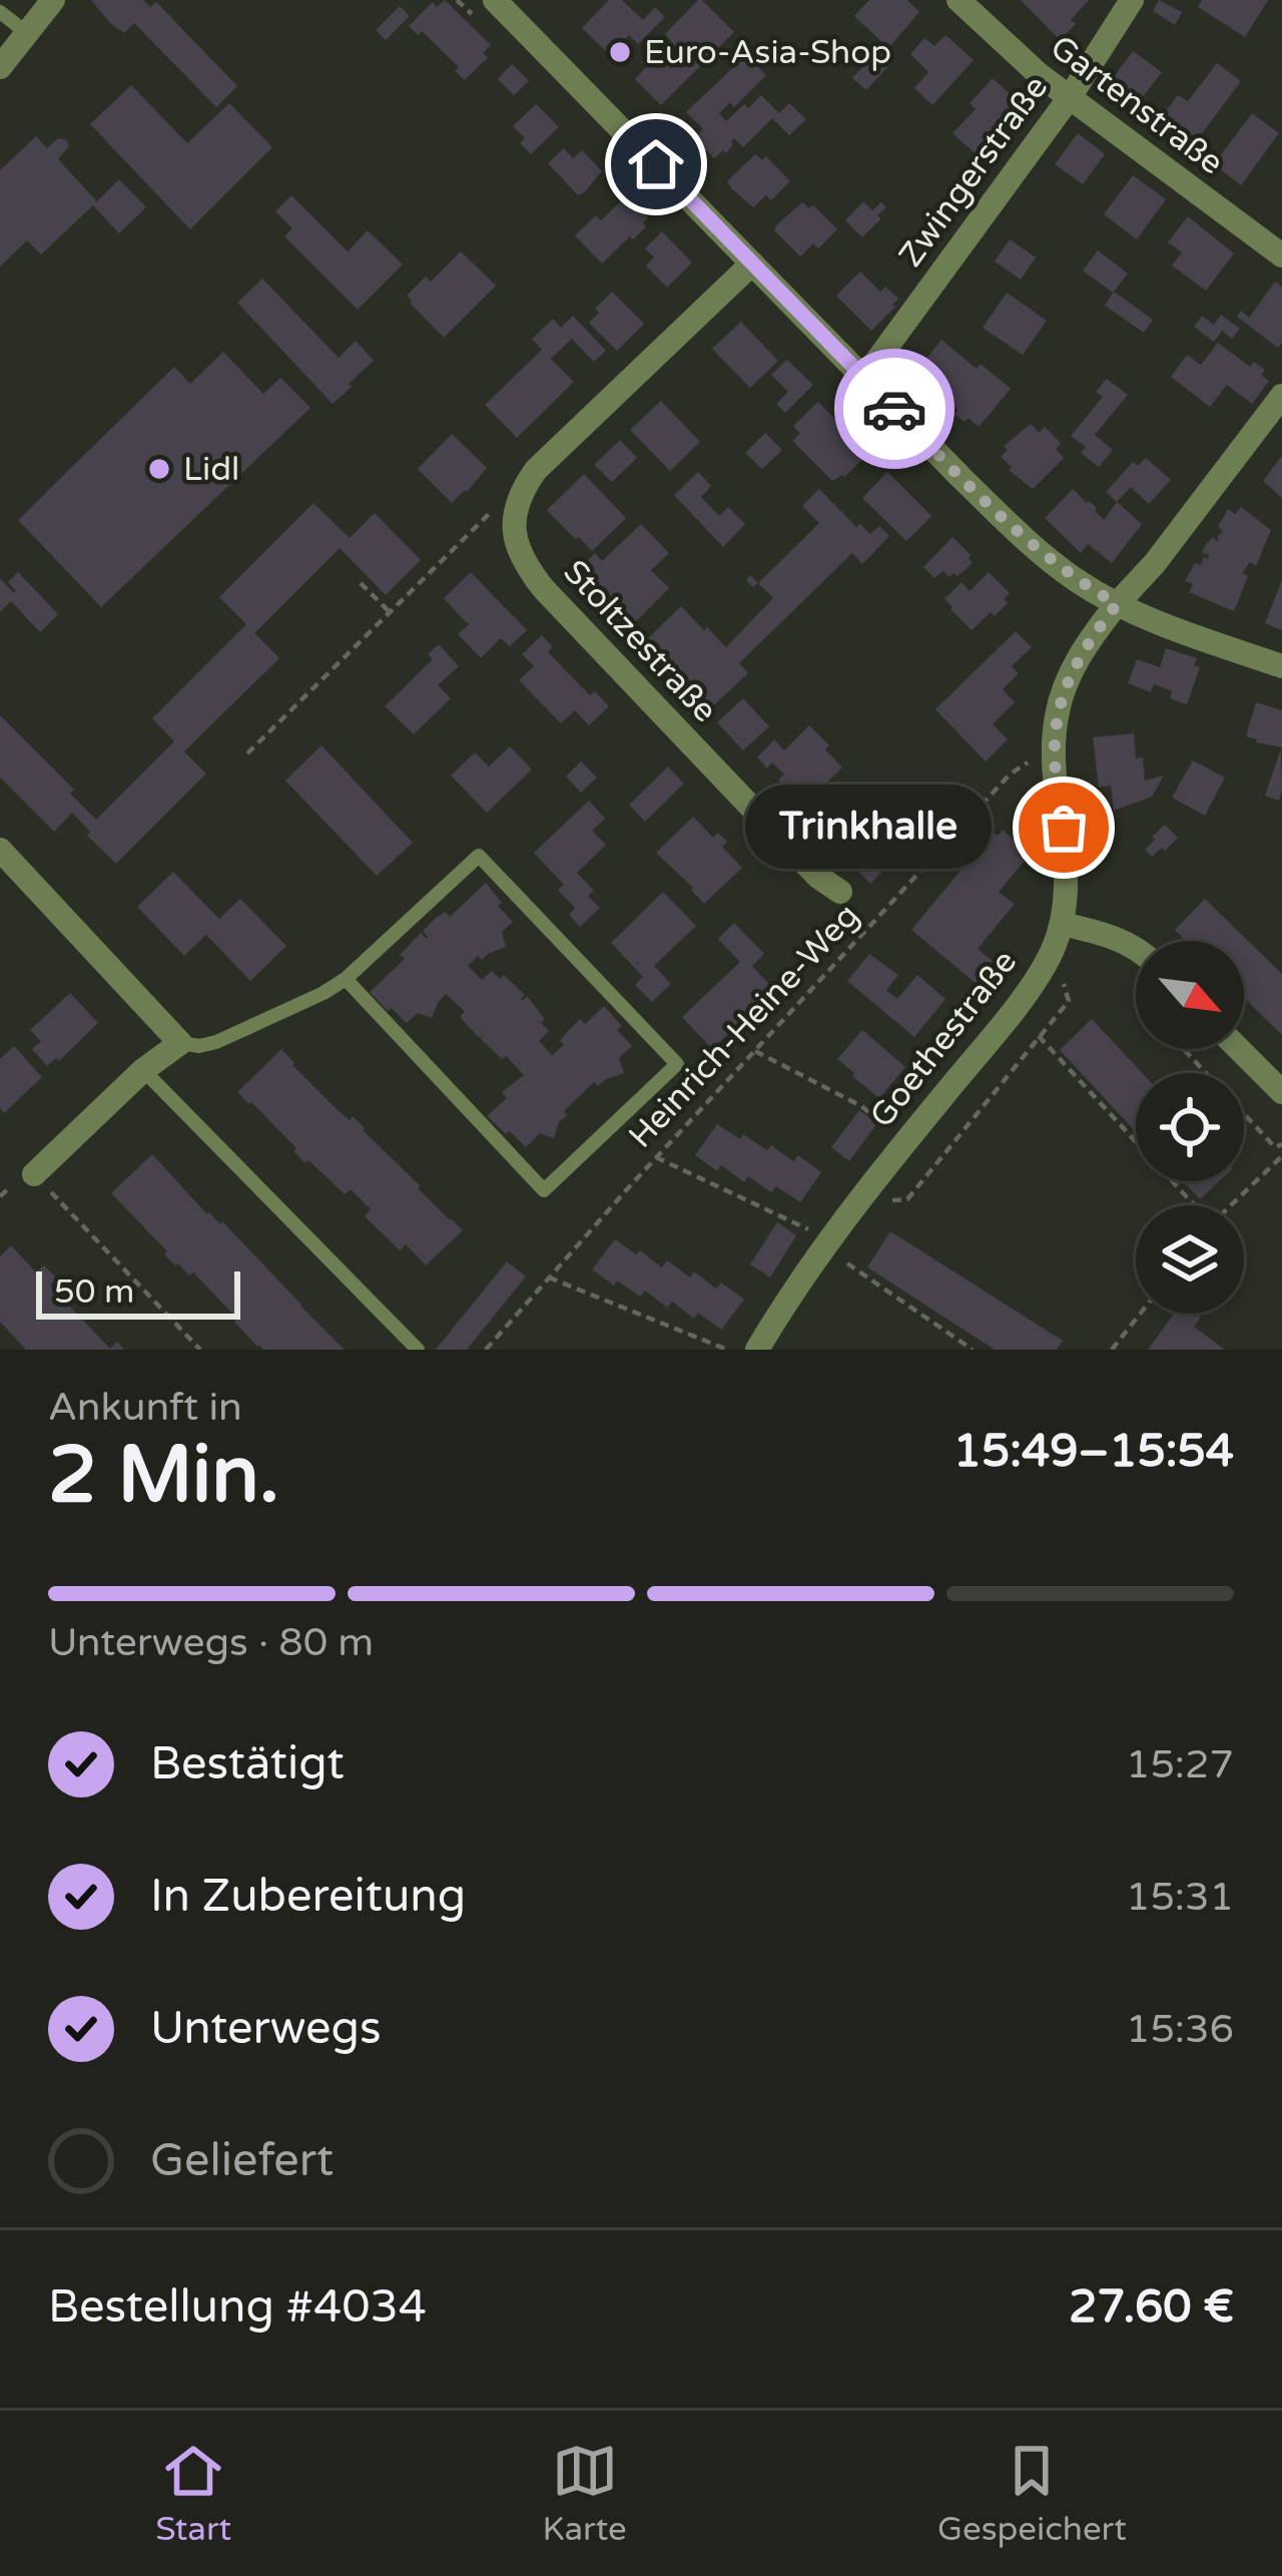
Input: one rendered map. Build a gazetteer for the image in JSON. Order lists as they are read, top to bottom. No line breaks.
{"streets":{"street":["Gartenstraße","Zwingerstraße","Stoltzestraße","Goethestraße"],"path":["Heinrich-Heine-Weg"]},"crossings":[["Gartenstraße","Zwingerstraße"],["Heinrich-Heine-Weg","Goethestraße"]],"places":["Euro-Asia-Shop","Lidl","Trinkhalle"],"scale_bar":"50 m","north":"bottom right","page":{"bubble":"Trinkhalle","scale":"50 m","heading":["2 Min.","Ankunft in","15:49–15:54"],"panel":["Bestellung #4034","27.60 €"],"bar":"Unterwegs · 80 m","list":[["Bestätigt","15:27"],["In Zubereitung","15:31"],["Unterwegs","15:36"],"Geliefert"],"tabs":["Start","Karte","Gespeichert"]}}
